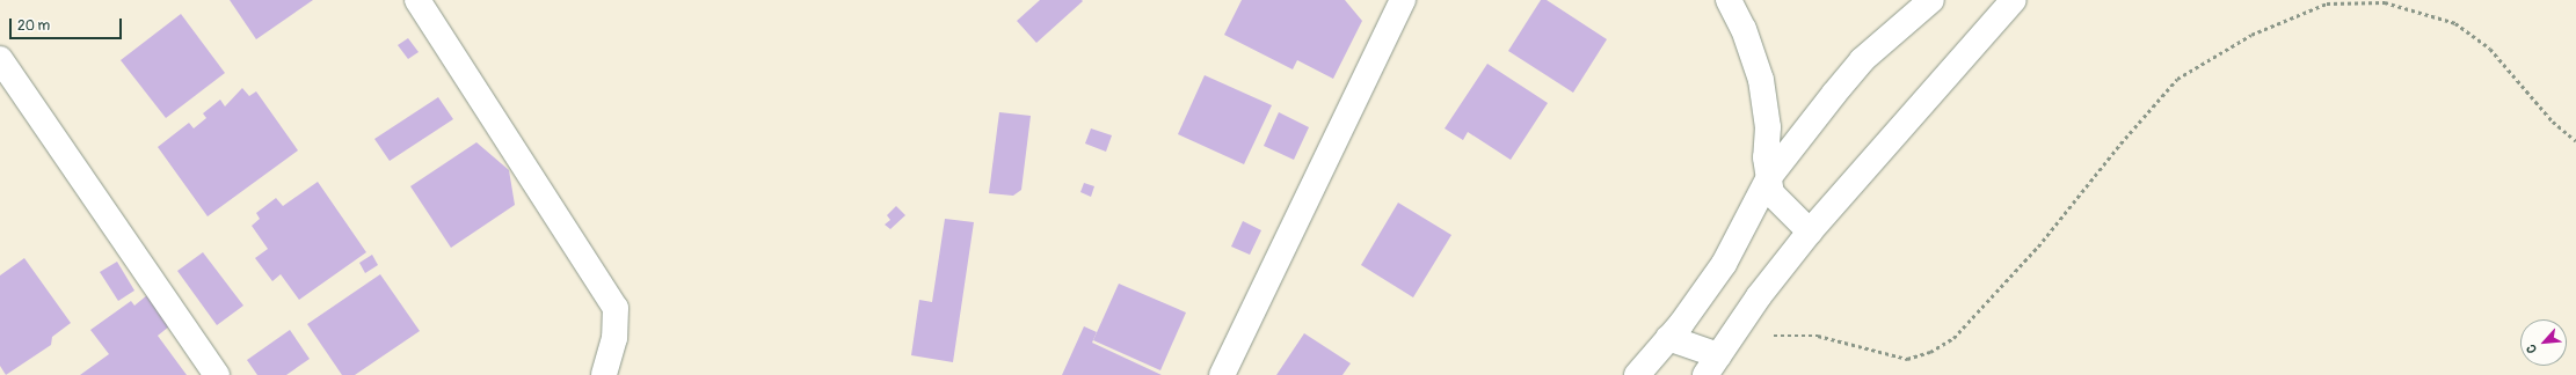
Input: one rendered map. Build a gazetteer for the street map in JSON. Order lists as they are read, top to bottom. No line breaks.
{"scale_bar":"20 m","north":"bottom left"}
